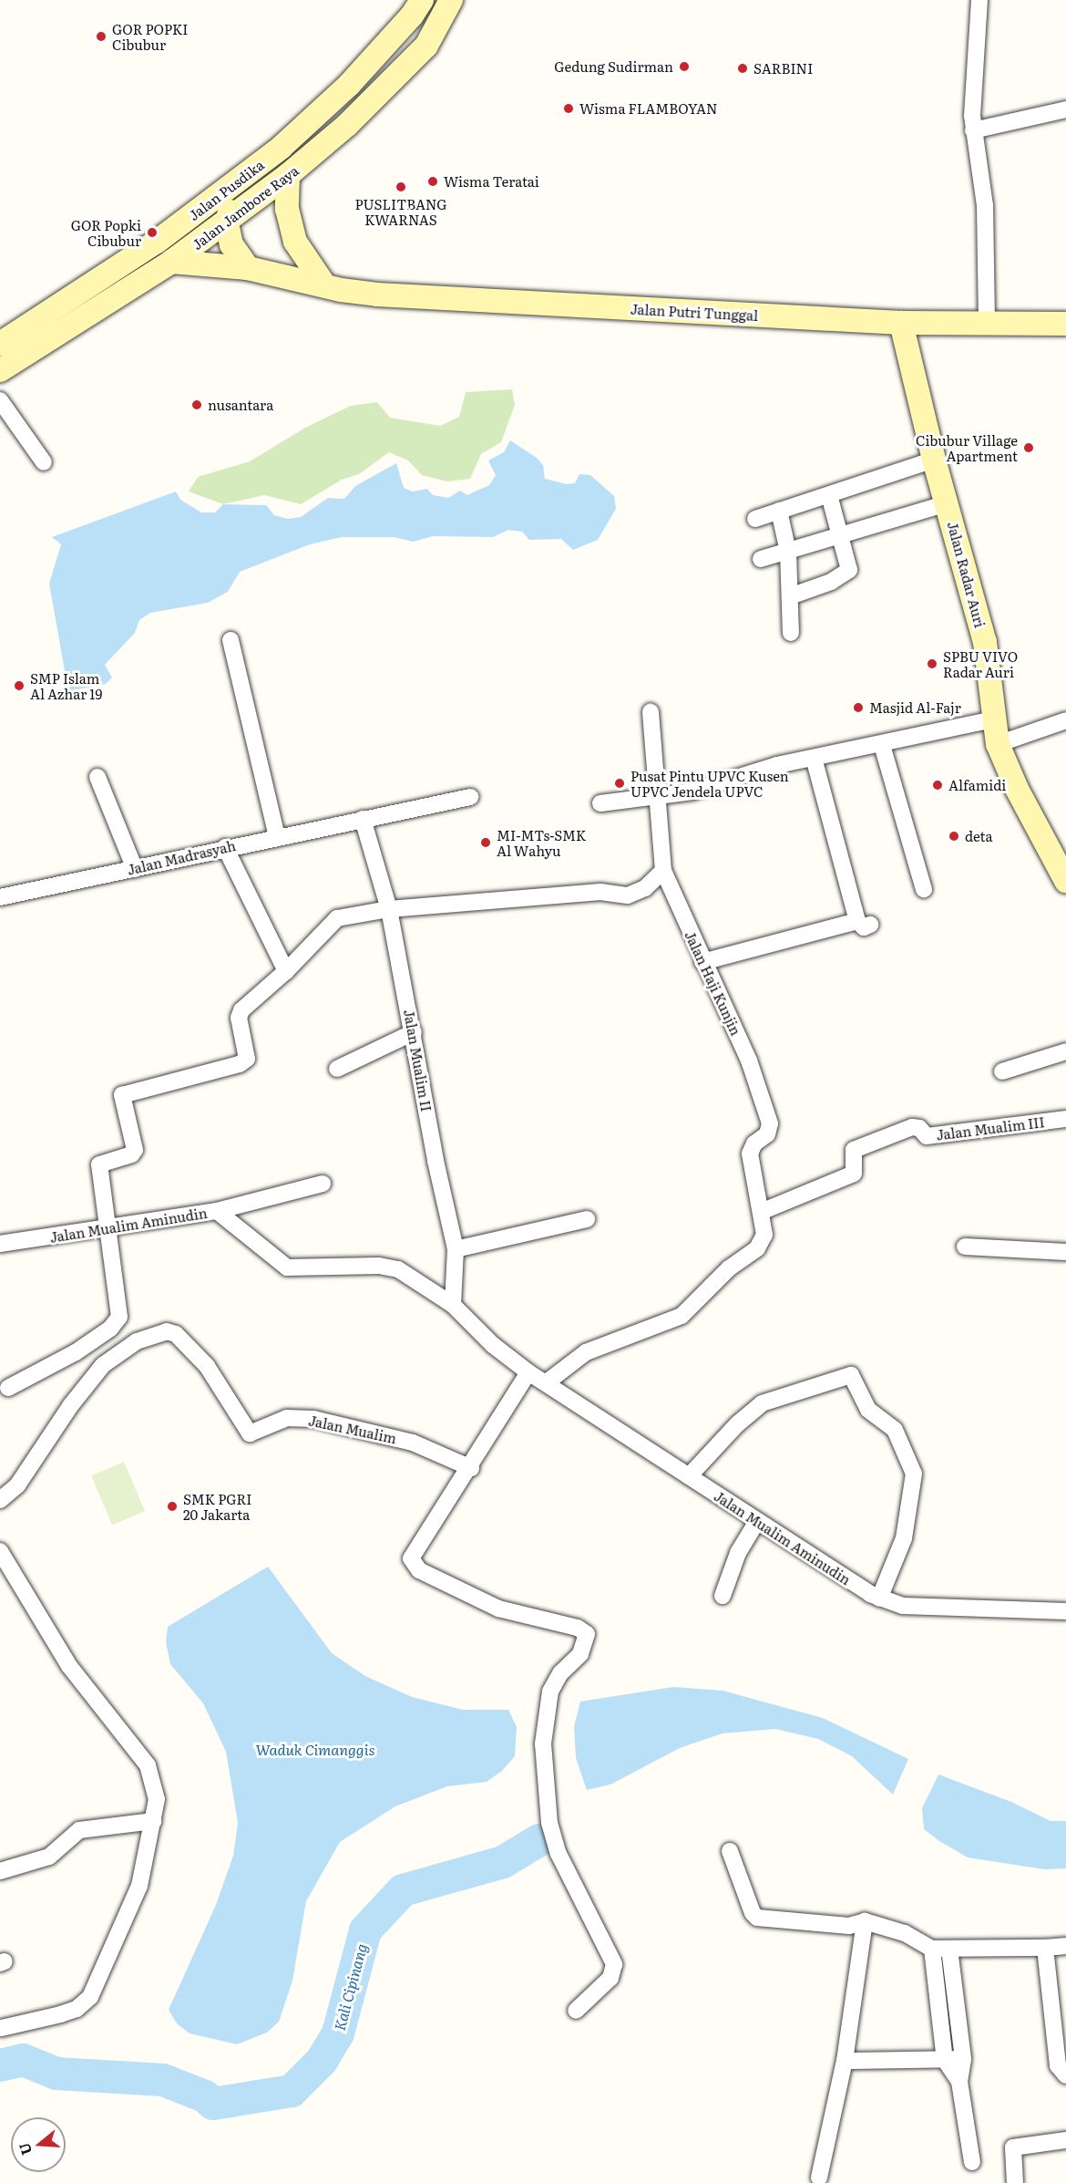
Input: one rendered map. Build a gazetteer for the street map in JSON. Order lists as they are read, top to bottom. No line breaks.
{"streets":{"street":["Jalan Pusdika","Jalan Jambore Raya","Jalan Putri Tunggal","Jalan Radar Auri","Jalan Madrasyah","Jalan Haji Kunjin","Jalan Mualim II","Jalan Mualim III","Jalan Mualim Aminudin","Jalan Mualim"]},"crossings":[["Jalan Jambore Raya","Jalan Putri Tunggal"],["Jalan Putri Tunggal","Jalan Radar Auri"],["Jalan Madrasyah","Jalan Mualim II"],["Jalan Haji Kunjin","Jalan Mualim III"],["Jalan Haji Kunjin","Jalan Mualim Aminudin"],["Jalan Mualim II","Jalan Mualim Aminudin"]],"water":["Waduk Cimanggis","Kali Cipinang"],"places":["GOR POPKI Cibubur","Gedung Sudirman","SARBINI","Wisma FLAMBOYAN","Wisma Teratai","PUSLITBANG KWARNAS","GOR Popki Cibubur","nusantara","Cibubur Village Apartment","SPBU VIVO Radar Auri","SMP Islam Al Azhar 19","Masjid Al-Fajr","Pusat Pintu UPVC Kusen UPVC Jendela UPVC","Alfamidi","deta","MI-MTs-SMK Al Wahyu","SMK PGRI 20 Jakarta"],"north":"left"}
